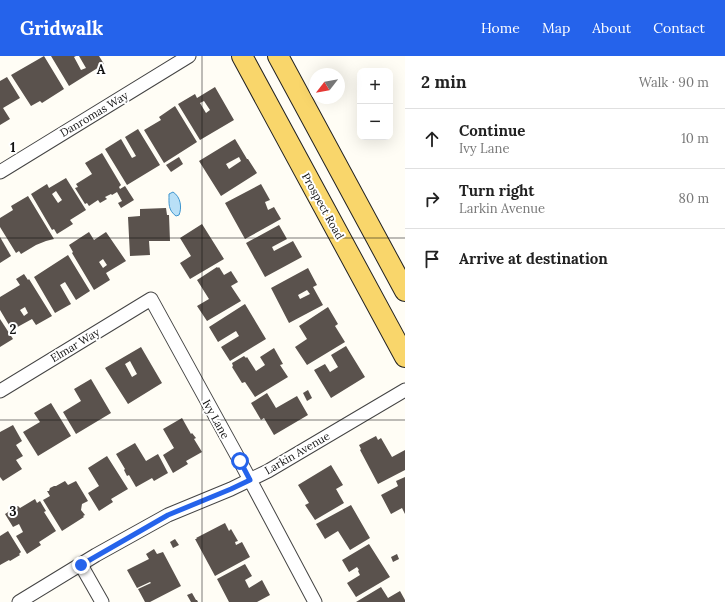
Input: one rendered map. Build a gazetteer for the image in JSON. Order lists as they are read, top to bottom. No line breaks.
{"streets":{"main road":["Prospect Road"],"street":["Danromas Way","Elmar Way","Ivy Lane","Larkin Avenue"]},"crossings":[["Elmar Way","Ivy Lane"],["Ivy Lane","Larkin Avenue"]],"north":"bottom left","page":{"header":"Gridwalk","nav":["Home","Map","About","Contact"],"heading":["2 min","Walk · 90 m"],"map_buttons":["+","−"],"list":[["Continue","Ivy Lane","10 m"],["Turn right","Larkin Avenue","80 m"],"Arrive at destination"]},"grid":{"columns":["A"],"rows":["1","2","3"]}}
